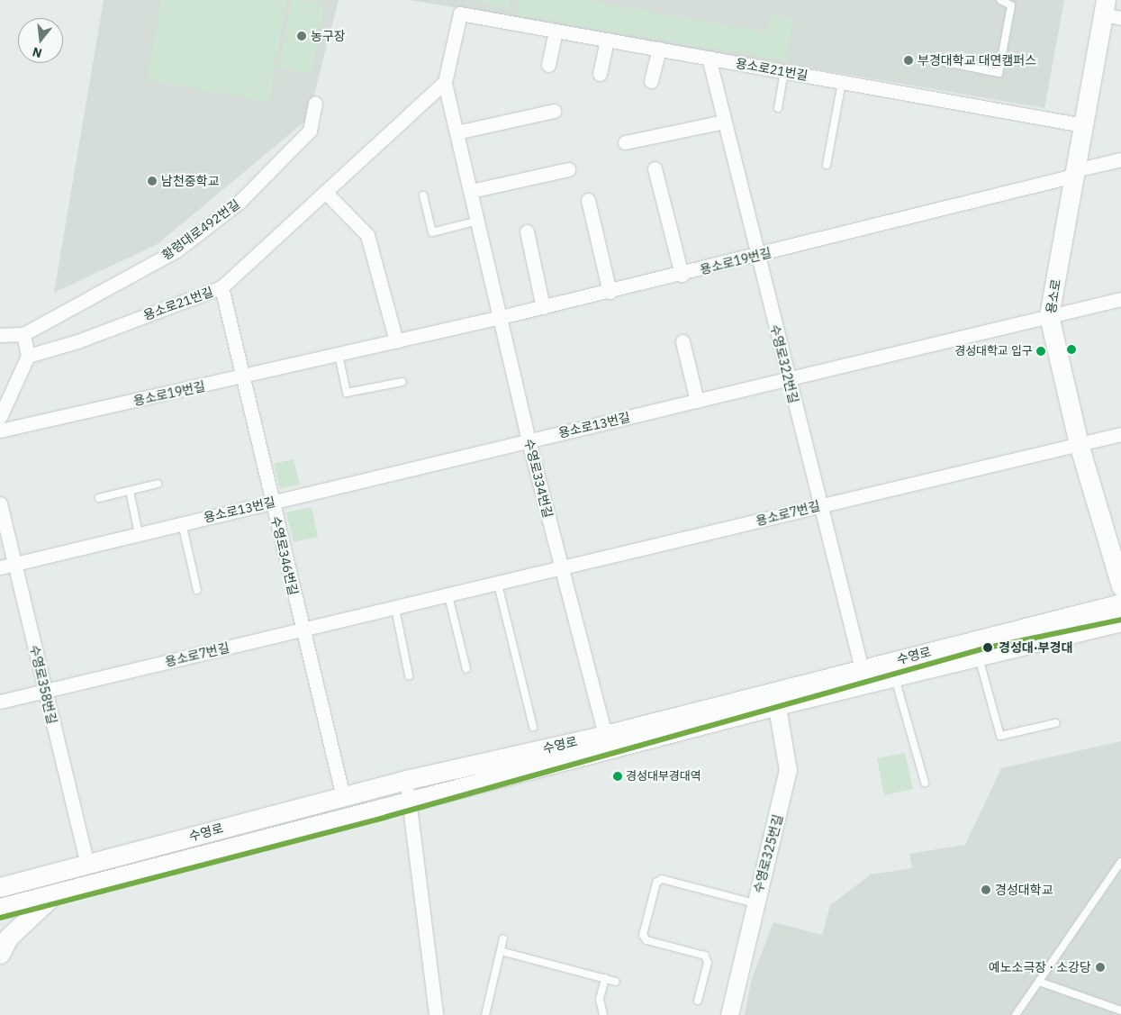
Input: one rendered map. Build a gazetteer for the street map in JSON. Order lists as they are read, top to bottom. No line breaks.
{"streets":{"main road":["용소로","수영로"],"street":["용소로21번길","황령대로492번길","용소로19번길","수영로322번길","용소로13번길","수영로334번길","용소로7번길","수영로346번길","수영로358번길","수영로325번길"]},"crossings":[["용소로21번길","용소로"],["용소로21번길","수영로322번길"],["용소로21번길","수영로334번길"],["용소로21번길","수영로346번길"],["용소로19번길","용소로"],["용소로19번길","수영로322번길"],["용소로19번길","수영로334번길"],["용소로19번길","수영로346번길"],["용소로","용소로13번길"],["용소로","용소로7번길"],["수영로322번길","용소로13번길"],["수영로322번길","용소로7번길"],["수영로322번길","수영로"],["용소로13번길","수영로334번길"],["용소로13번길","수영로346번길"],["용소로13번길","수영로358번길"],["수영로334번길","용소로7번길"],["수영로334번길","수영로"],["용소로7번길","수영로346번길"],["용소로7번길","수영로358번길"],["수영로346번길","수영로"],["수영로","수영로358번길"],["수영로","수영로325번길"]],"places":["농구장","부경대학교 대연캠퍼스","남천중학교","경성대학교 입구","경성대·부경대","경성대부경대역","경성대학교","예노소극장 · 소강당"],"north":"bottom"}
